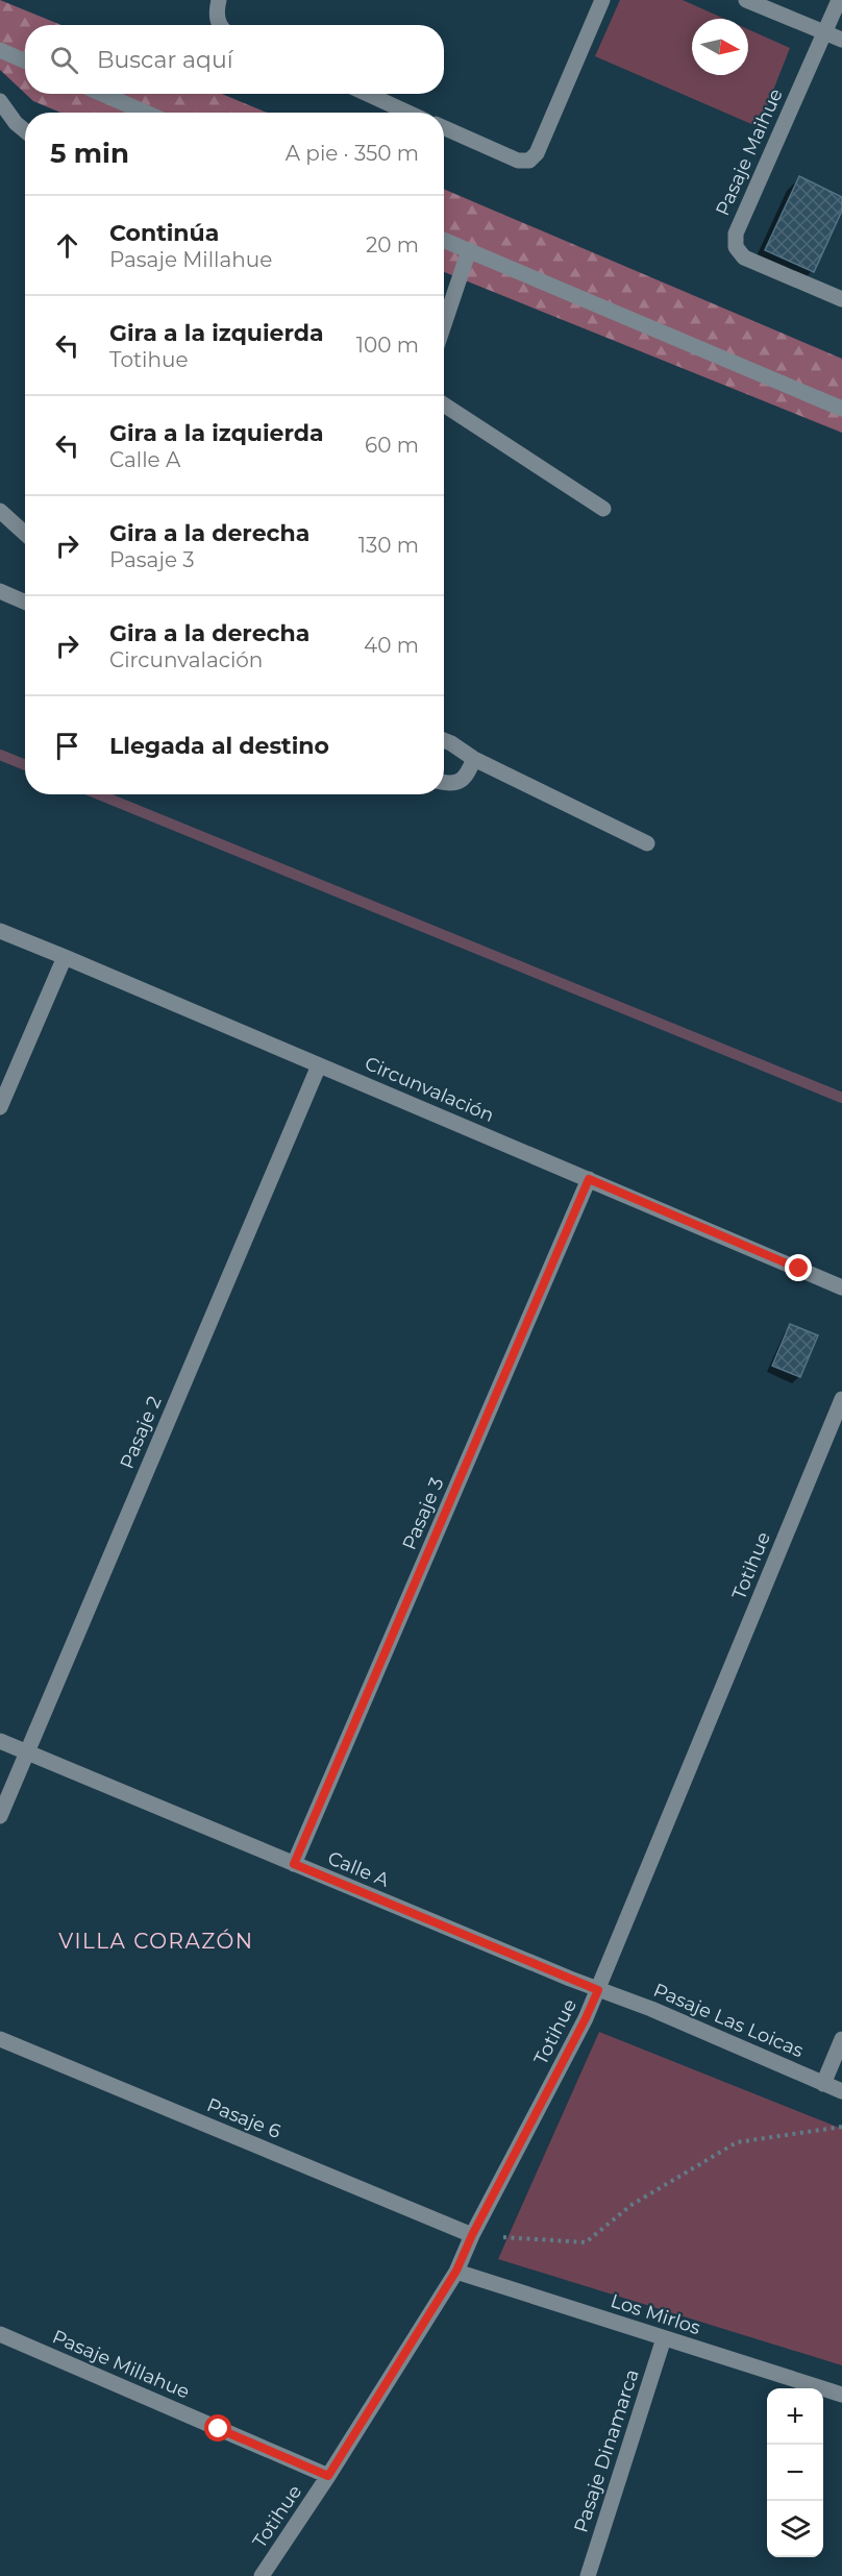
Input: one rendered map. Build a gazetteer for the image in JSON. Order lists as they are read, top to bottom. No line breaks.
{"streets":{"street":["Pasaje Maihue","Circunvalación","Pasaje 2","Pasaje 3","Totihue","Calle A","Pasaje Las Loicas","Pasaje 6","Los Mirlos","Pasaje Millahue","Pasaje Dinamarca"]},"crossings":[["Circunvalación","Pasaje 2"],["Circunvalación","Pasaje 3"],["Pasaje 2","Calle A"],["Pasaje 3","Calle A"],["Totihue","Calle A"],["Totihue","Pasaje Las Loicas"],["Totihue","Pasaje 6"],["Totihue","Los Mirlos"],["Totihue","Pasaje Millahue"],["Calle A","Pasaje Las Loicas"],["Los Mirlos","Pasaje Dinamarca"]],"districts":["VILLA CORAZÓN"],"north":"right","page":{"search":"Buscar aquí","heading":["5 min","A pie · 350 m"],"list":[["Continúa","Pasaje Millahue","20 m"],["Gira a la izquierda","Totihue","100 m"],["Gira a la izquierda","Calle A","60 m"],["Gira a la derecha","Pasaje 3","130 m"],["Gira a la derecha","Circunvalación","40 m"],"Llegada al destino"],"map_buttons":["+","−"]}}
